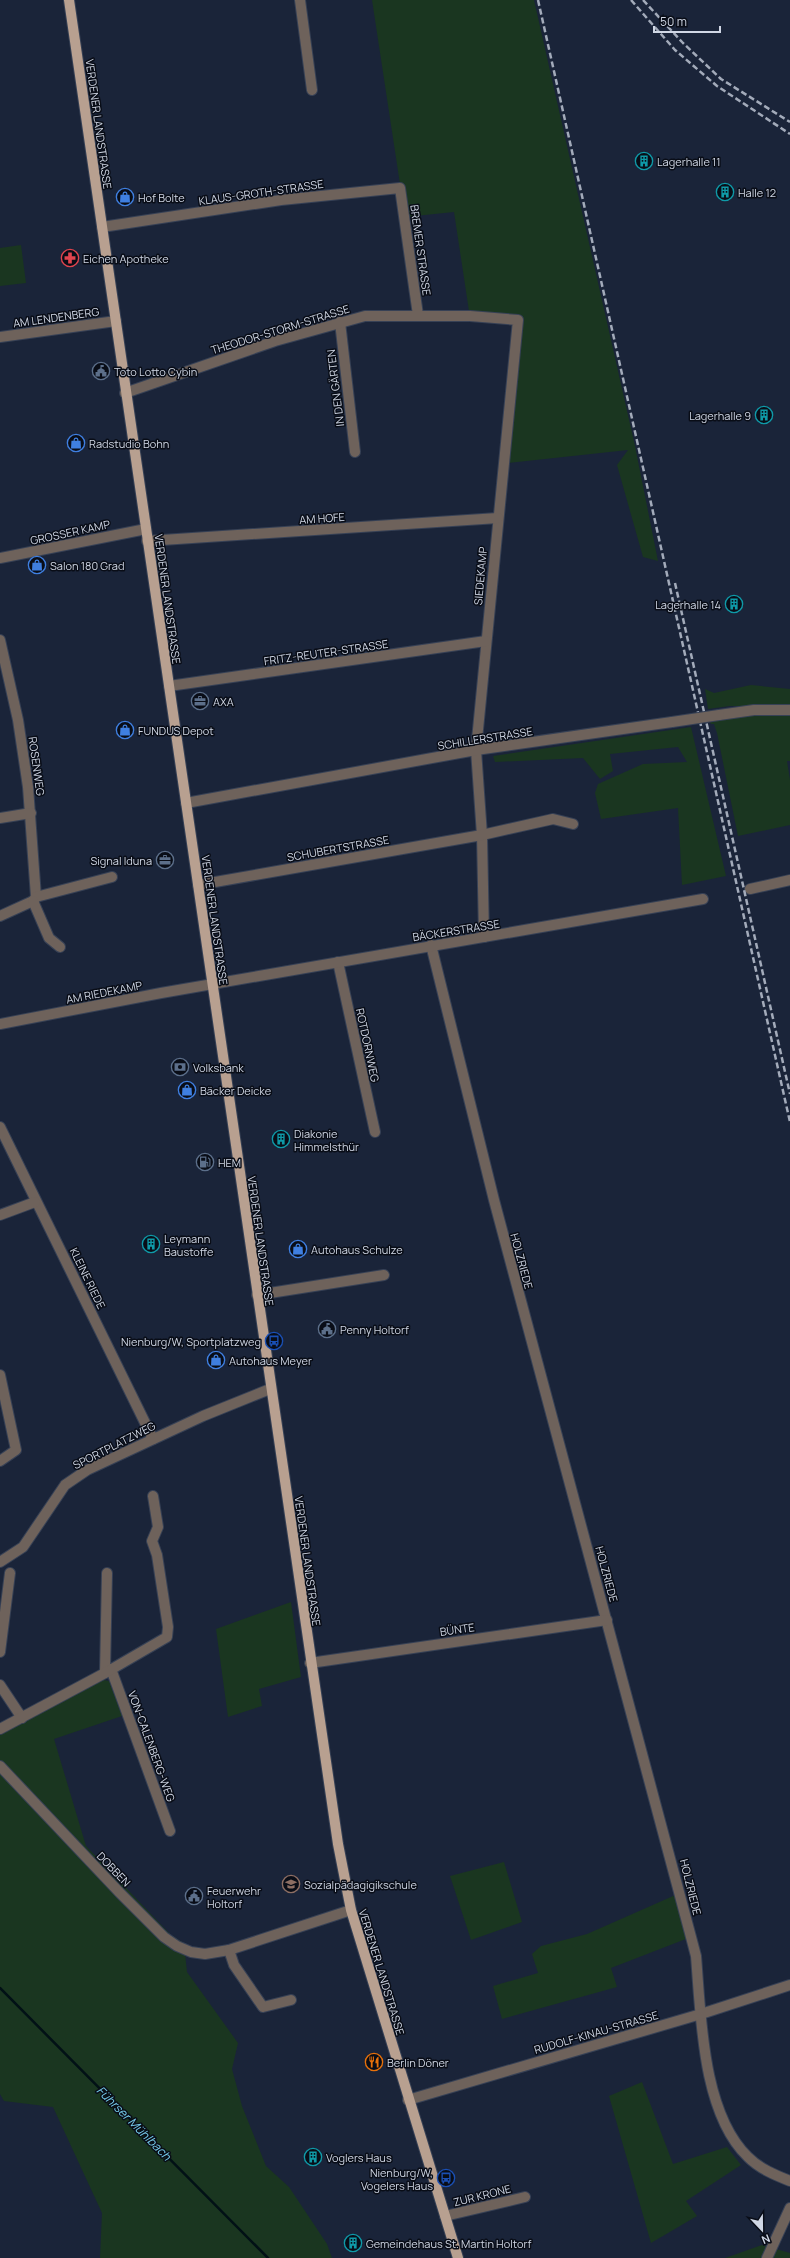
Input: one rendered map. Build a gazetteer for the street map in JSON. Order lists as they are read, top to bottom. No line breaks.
{"streets":{"main road":["VERDENER LANDSTRASSE"],"street":["KLAUS-GROTH-STRASSE","BREMER STRASSE","AM LENDENBERG","THEODOR-STORM-STRASSE","IN DEN GÄRTEN","AM HOFE","GROSSER KAMP","SIEDEKAMP","FRITZ-REUTER-STRASSE","SCHILLERSTRASSE","ROSENWEG","SCHUBERTSTRASSE","BÄCKERSTRASSE","AM RIEDEKAMP","ROTDORNWEG","HOLZRIEDE","KLEINE RIEDE","SPORTPLATZWEG","BÜNTE","VON-CALENBERG-WEG","DOBBEN","RUDOLF-KINAU-STRASSE","ZUR KRONE"]},"crossings":[["VERDENER LANDSTRASSE","KLAUS-GROTH-STRASSE"],["VERDENER LANDSTRASSE","AM LENDENBERG"],["VERDENER LANDSTRASSE","THEODOR-STORM-STRASSE"],["VERDENER LANDSTRASSE","AM HOFE"],["VERDENER LANDSTRASSE","GROSSER KAMP"],["VERDENER LANDSTRASSE","FRITZ-REUTER-STRASSE"],["VERDENER LANDSTRASSE","SCHILLERSTRASSE"],["VERDENER LANDSTRASSE","SCHUBERTSTRASSE"],["VERDENER LANDSTRASSE","BÄCKERSTRASSE"],["VERDENER LANDSTRASSE","AM RIEDEKAMP"],["VERDENER LANDSTRASSE","SPORTPLATZWEG"],["VERDENER LANDSTRASSE","BÜNTE"],["VERDENER LANDSTRASSE","DOBBEN"],["VERDENER LANDSTRASSE","RUDOLF-KINAU-STRASSE"],["VERDENER LANDSTRASSE","ZUR KRONE"],["KLAUS-GROTH-STRASSE","BREMER STRASSE"],["BREMER STRASSE","THEODOR-STORM-STRASSE"],["THEODOR-STORM-STRASSE","IN DEN GÄRTEN"],["THEODOR-STORM-STRASSE","SIEDEKAMP"],["AM HOFE","SIEDEKAMP"],["SIEDEKAMP","FRITZ-REUTER-STRASSE"],["SIEDEKAMP","SCHILLERSTRASSE"],["SIEDEKAMP","SCHUBERTSTRASSE"],["SIEDEKAMP","BÄCKERSTRASSE"],["BÄCKERSTRASSE","AM RIEDEKAMP"],["BÄCKERSTRASSE","ROTDORNWEG"],["BÄCKERSTRASSE","HOLZRIEDE"],["HOLZRIEDE","BÜNTE"],["HOLZRIEDE","RUDOLF-KINAU-STRASSE"],["KLEINE RIEDE","SPORTPLATZWEG"]],"water":["Führser Mühlbach"],"places":{"building":["Lagerhalle 11","Halle 12","Lagerhalle 9","Lagerhalle 14","Diakonie Himmelsthür","Leymann Baustoffe","Voglers Haus","Gemeindehaus St. Martin Holtorf"],"shop":["Hof Bolte","Radstudio Bohn","Salon 180 Grad","FUNDUS Depot","Bäcker Deicke","Autohaus Schulze","Autohaus Meyer"],"pharmacy":["Eichen Apotheke"],"public building":["Toto Lotto Cybin","Penny Holtorf","Feuerwehr Holtorf"],"office":["AXA","Signal Iduna"],"bank":["Volksbank"],"fuel station":["HEM"],"bus stop":["Nienburg/W, Sportplatzweg","Nienburg/W, Vogelers Haus"],"school or university":["Sozialpädagigikschule"],"restaurant":["Berlin Döner"]},"scale_bar":"50 m","north":"bottom"}
